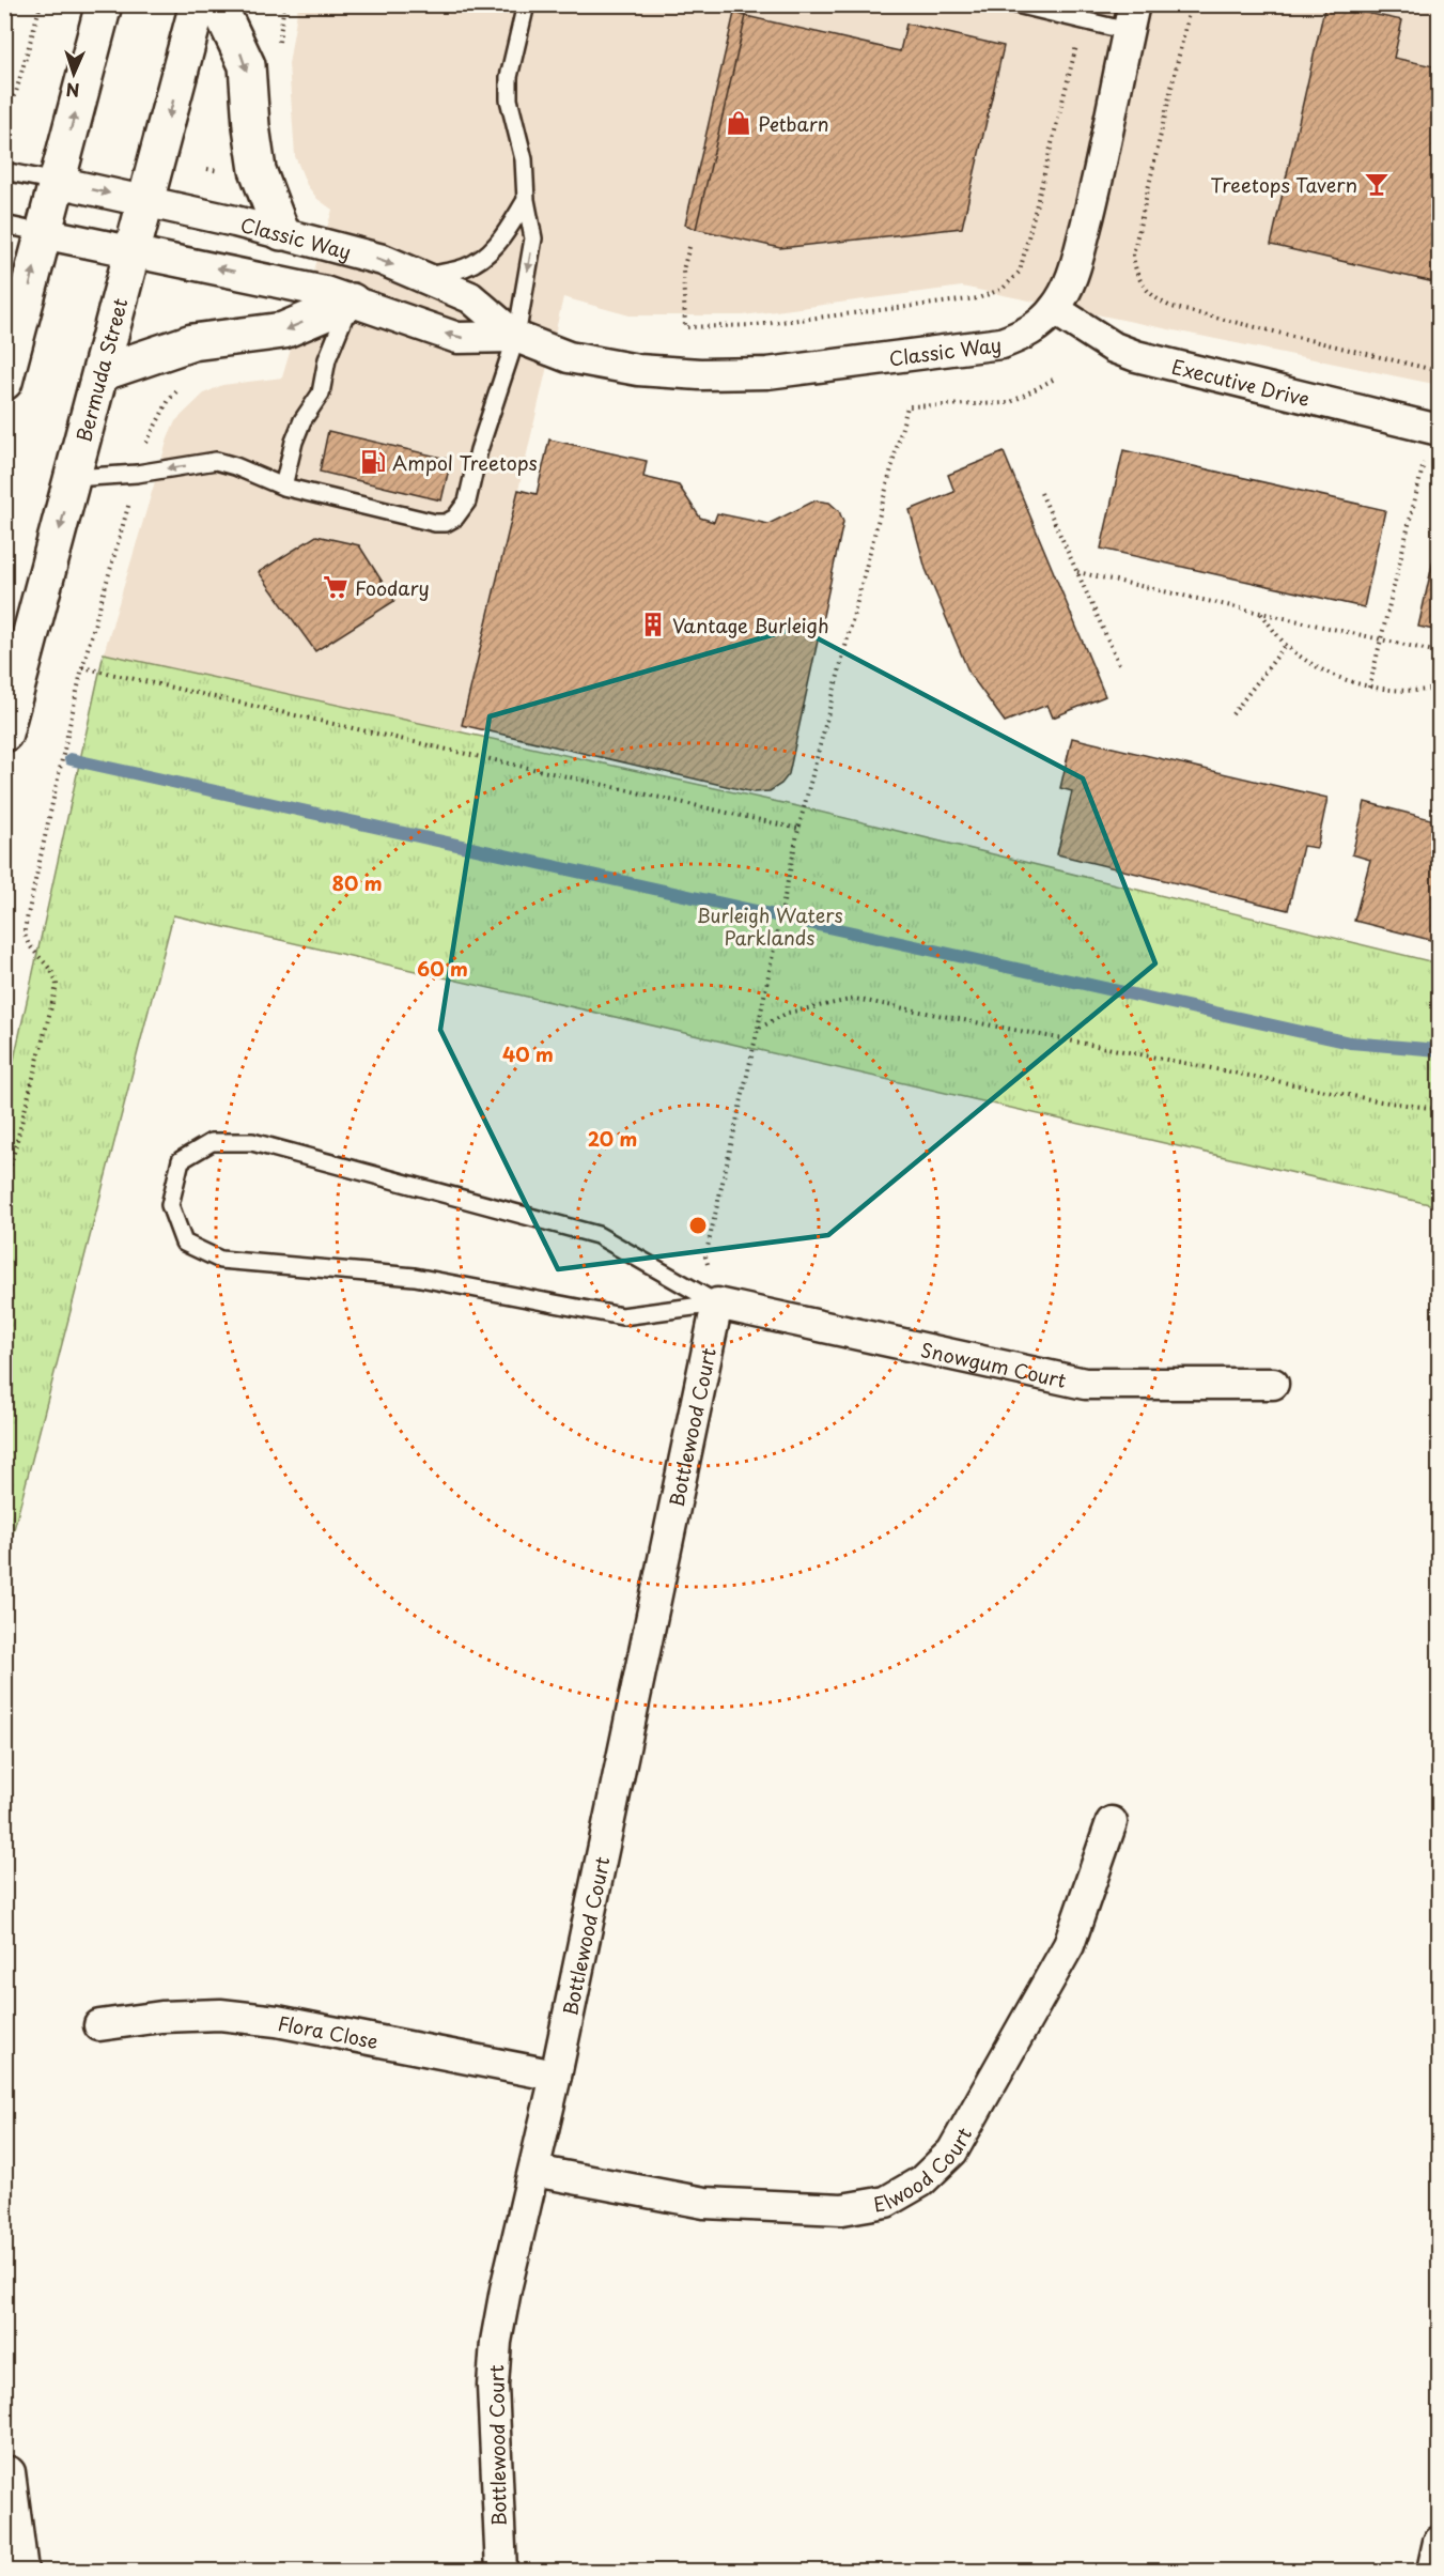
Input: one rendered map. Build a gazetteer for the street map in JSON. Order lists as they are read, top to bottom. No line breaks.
{"streets":{"main road":["Bermuda Street"],"street":["Classic Way","Executive Drive","Snowgum Court","Bottlewood Court","Flora Close","Elwood Court"]},"crossings":[["Classic Way","Bermuda Street"],["Classic Way","Executive Drive"],["Snowgum Court","Bottlewood Court"],["Bottlewood Court","Flora Close"],["Bottlewood Court","Elwood Court"]],"parks":["Burleigh Waters Parklands"],"places":{"shop":["Petbarn"],"bar":["Treetops Tavern"],"fuel station":["Ampol Treetops"],"supermarket":["Foodary"],"building":["Vantage Burleigh"]},"north":"bottom","rings":["80 m","60 m","40 m","20 m"]}
